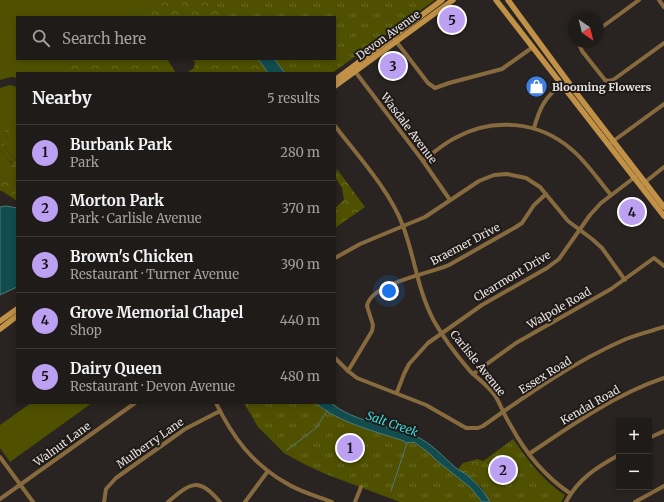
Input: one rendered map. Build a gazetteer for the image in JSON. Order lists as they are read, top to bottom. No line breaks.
{"streets":{"main road":["Devon Avenue"],"street":["Wasdale Avenue","Braemer Drive","Clearmont Drive","Walpole Road","Carlisle Avenue","Essex Road","Kendal Road","Mulberry Lane","Walnut Lane"]},"crossings":[["Devon Avenue","Wasdale Avenue"],["Braemer Drive","Carlisle Avenue"],["Braemer Drive","Essex Road"],["Clearmont Drive","Carlisle Avenue"],["Clearmont Drive","Essex Road"],["Walpole Road","Carlisle Avenue"],["Carlisle Avenue","Essex Road"],["Carlisle Avenue","Kendal Road"]],"water":["Salt Creek"],"places":{"shop":["Blooming Flowers"]},"north":"bottom right","page":{"pins":["5","3","4","1","2"],"search":"Search here","heading":["Nearby","5 results"],"list":[{"mark":"1","name":"Burbank Park","note":"Park","value":"280 m"},{"mark":"2","name":"Morton Park","note":"Park · Carlisle Avenue","value":"370 m"},{"mark":"3","name":"Brown's Chicken","note":"Restaurant · Turner Avenue","value":"390 m"},{"mark":"4","name":"Grove Memorial Chapel","note":"Shop","value":"440 m"},{"mark":"5","name":"Dairy Queen","note":"Restaurant · Devon Avenue","value":"480 m"}],"map_buttons":["+","−"]}}
